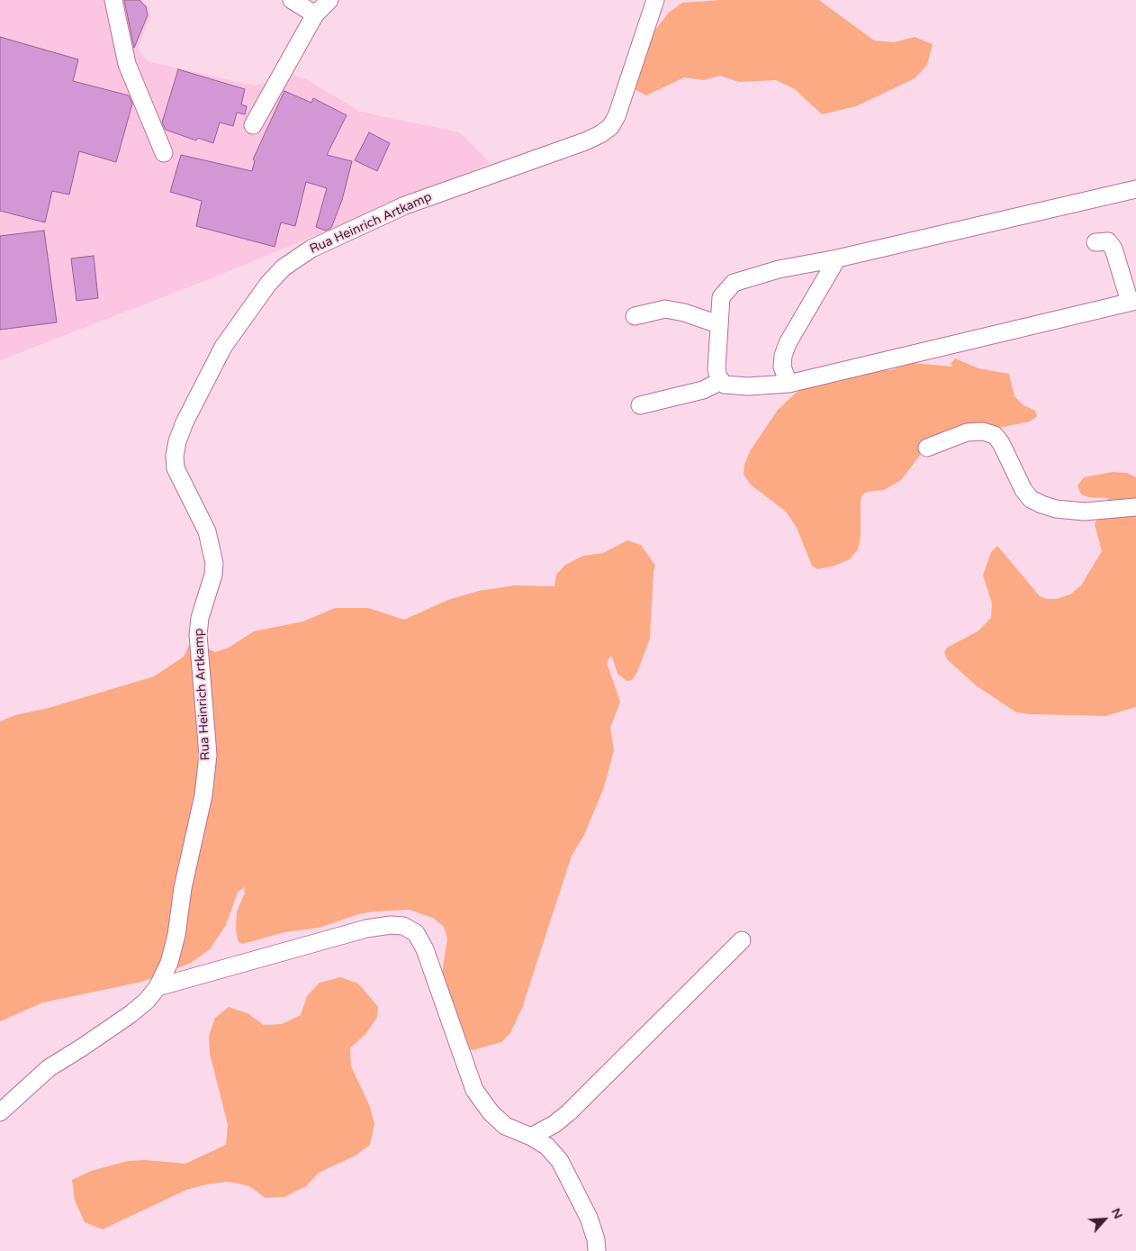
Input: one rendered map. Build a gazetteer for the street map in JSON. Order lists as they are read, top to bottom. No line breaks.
{"streets":{"street":["Rua Heinrich Artkamp"]},"north":"top right"}
